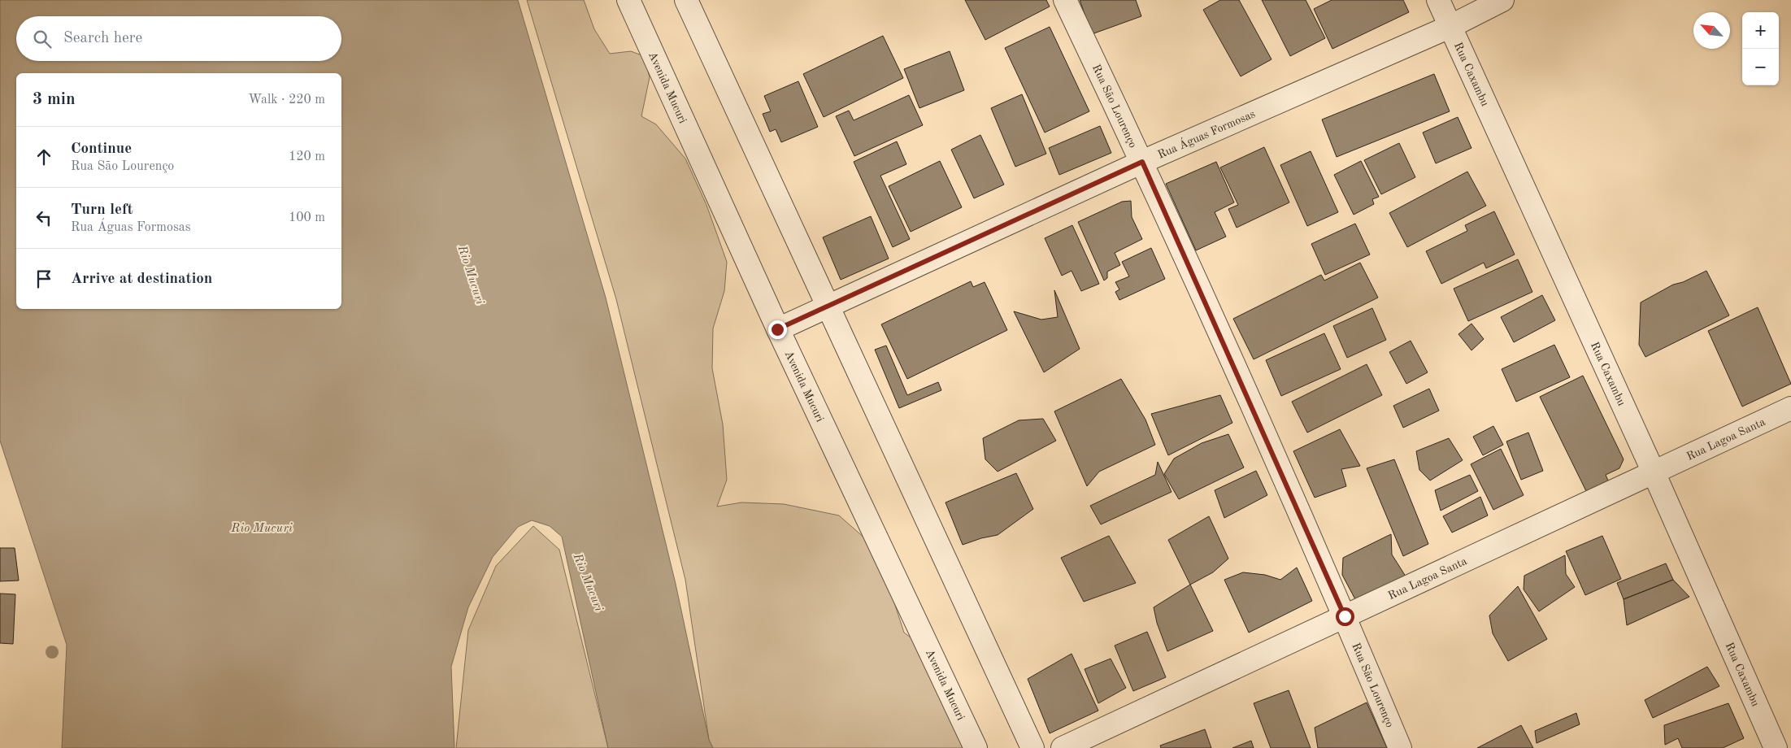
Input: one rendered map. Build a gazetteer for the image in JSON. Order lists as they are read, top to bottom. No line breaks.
{"streets":{"street":["Rua Caxambu","Avenida Mucuri","Rua São Lourenço","Rua Águas Formosas","Rua Lagoa Santa"]},"crossings":[["Rua Caxambu","Rua Águas Formosas"],["Rua Caxambu","Rua Lagoa Santa"],["Avenida Mucuri","Rua Águas Formosas"],["Rua São Lourenço","Rua Águas Formosas"],["Rua São Lourenço","Rua Lagoa Santa"]],"water":["Rio Mucuri"],"north":"top left","page":{"map_buttons":["+","−"],"search":"Search here","heading":["3 min","Walk · 220 m"],"list":[["Continue","Rua São Lourenço","120 m"],["Turn left","Rua Águas Formosas","100 m"],"Arrive at destination"]}}
